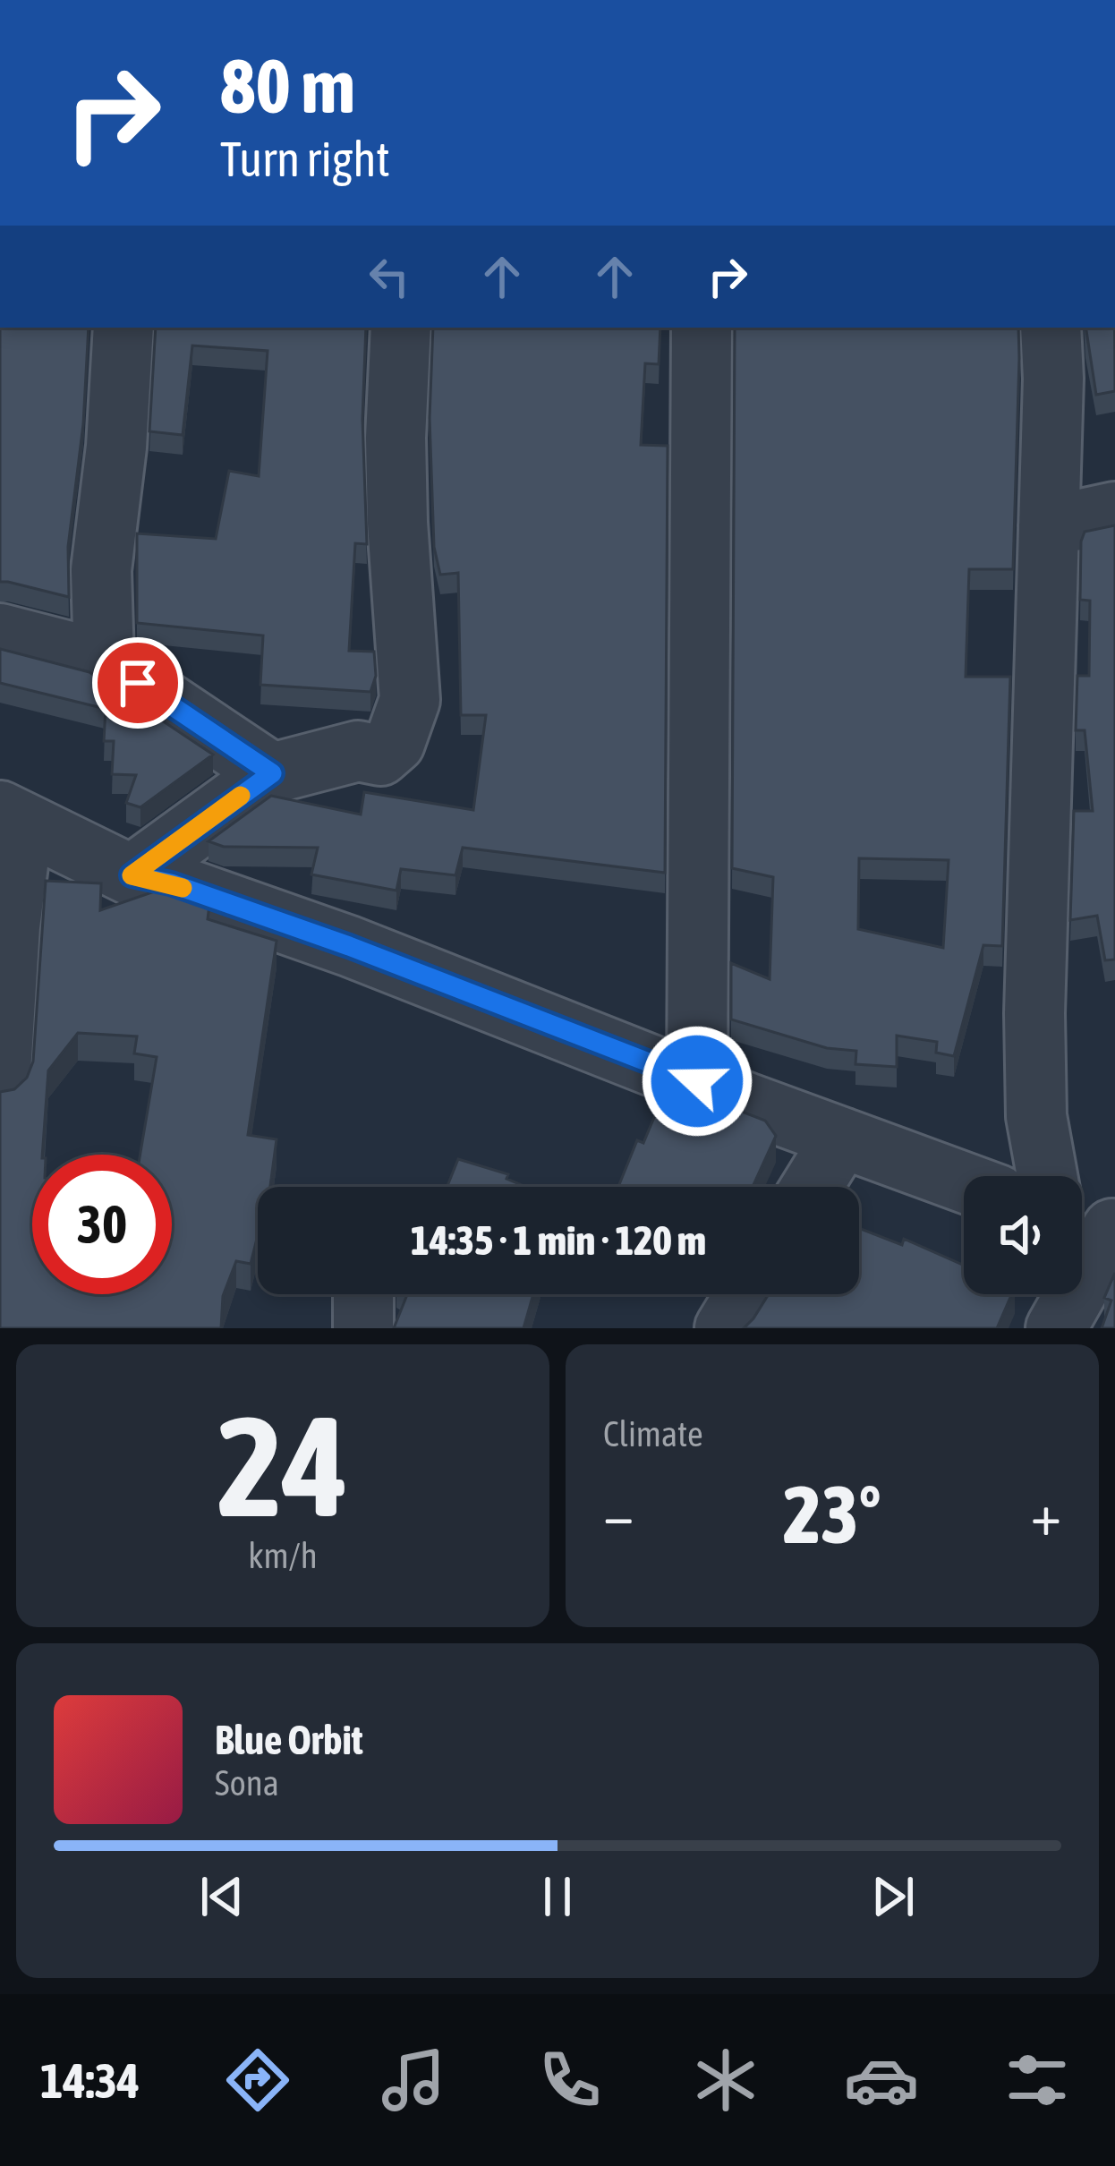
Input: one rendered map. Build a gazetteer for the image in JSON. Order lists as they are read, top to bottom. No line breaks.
{"page":{"turn":["80 m","Turn right"],"limit":"30","trip":"14:35 · 1 min · 120 m","tile":[["24","km/h"],"Climate"],"heat":["−","23°","+"],"song":["Blue Orbit","Sona"],"tabs":"14:34"}}
